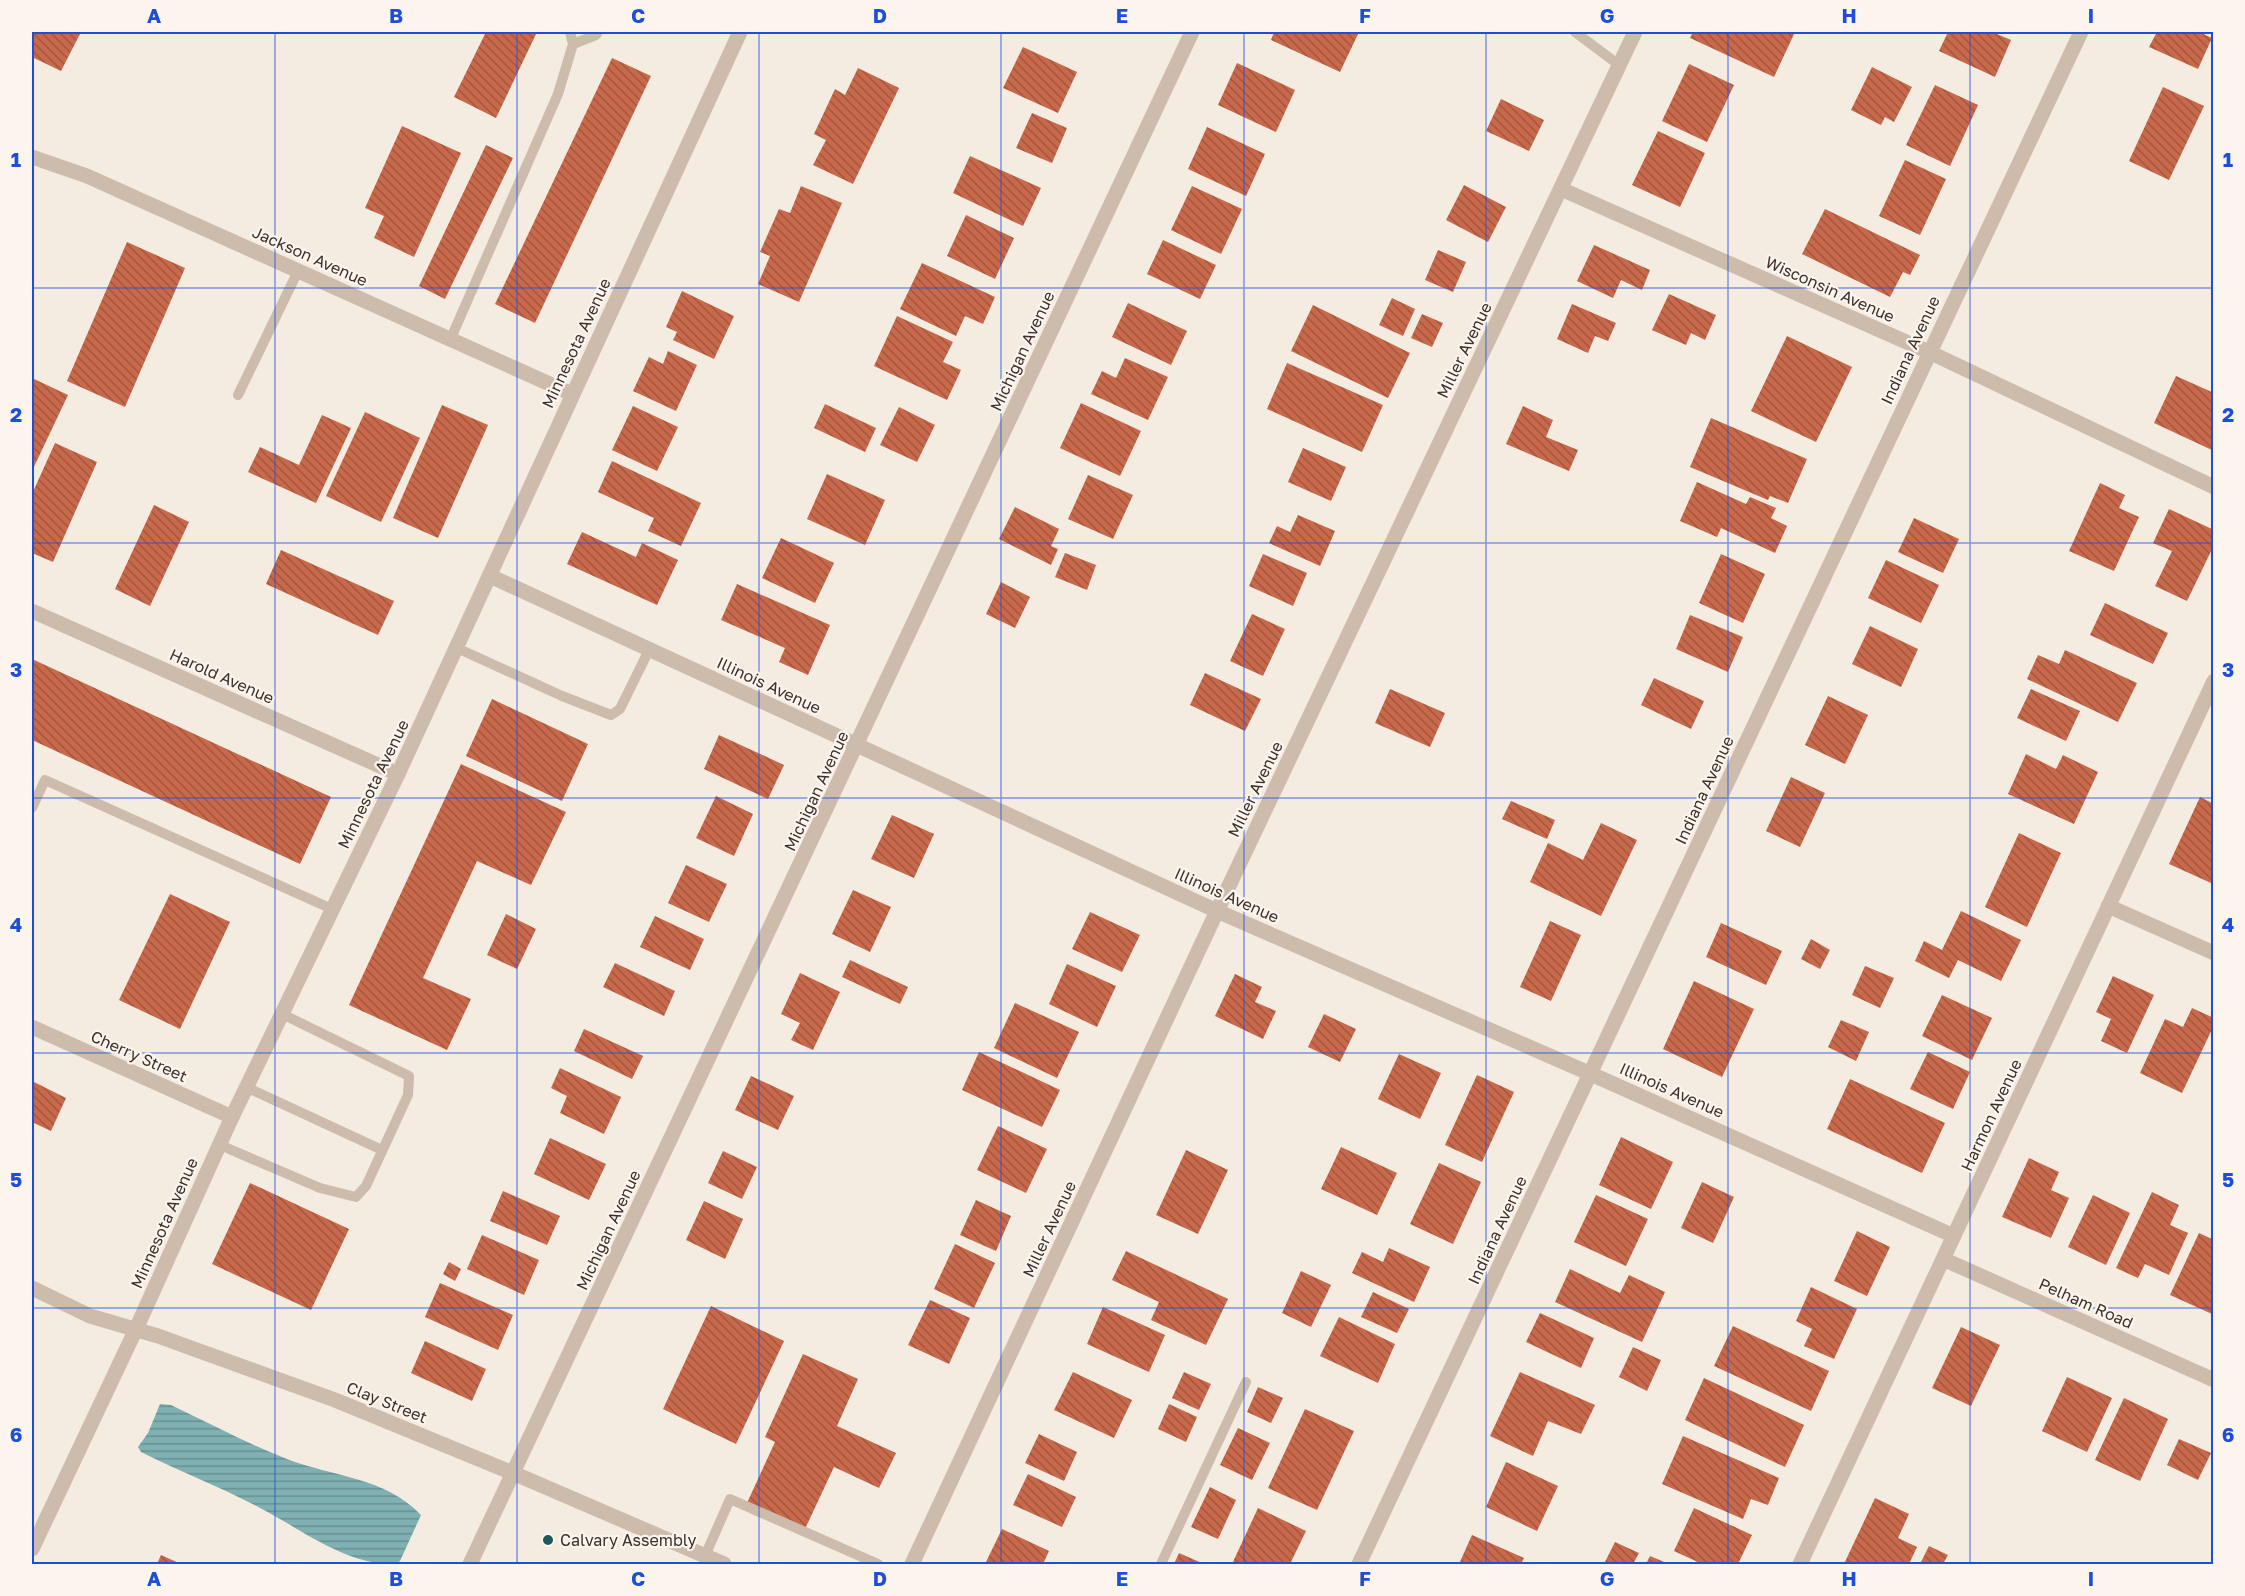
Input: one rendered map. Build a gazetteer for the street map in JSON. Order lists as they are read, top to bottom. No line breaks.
{"streets":{"street":["Jackson Avenue","Wisconsin Avenue","Minnesota Avenue","Miller Avenue","Indiana Avenue","Michigan Avenue","Harold Avenue","Illinois Avenue","Cherry Street","Harmon Avenue","Pelham Road","Clay Street"]},"crossings":[["Jackson Avenue","Minnesota Avenue"],["Wisconsin Avenue","Miller Avenue"],["Wisconsin Avenue","Indiana Avenue"],["Minnesota Avenue","Harold Avenue"],["Minnesota Avenue","Illinois Avenue"],["Minnesota Avenue","Cherry Street"],["Minnesota Avenue","Clay Street"],["Miller Avenue","Illinois Avenue"],["Indiana Avenue","Illinois Avenue"],["Michigan Avenue","Illinois Avenue"],["Michigan Avenue","Clay Street"],["Illinois Avenue","Harmon Avenue"],["Harmon Avenue","Pelham Road"]],"places":["Calvary Assembly"],"grid":{"columns":["A","B","C","D","E","F","G","H","I"],"rows":["1","2","3","4","5","6"]}}
